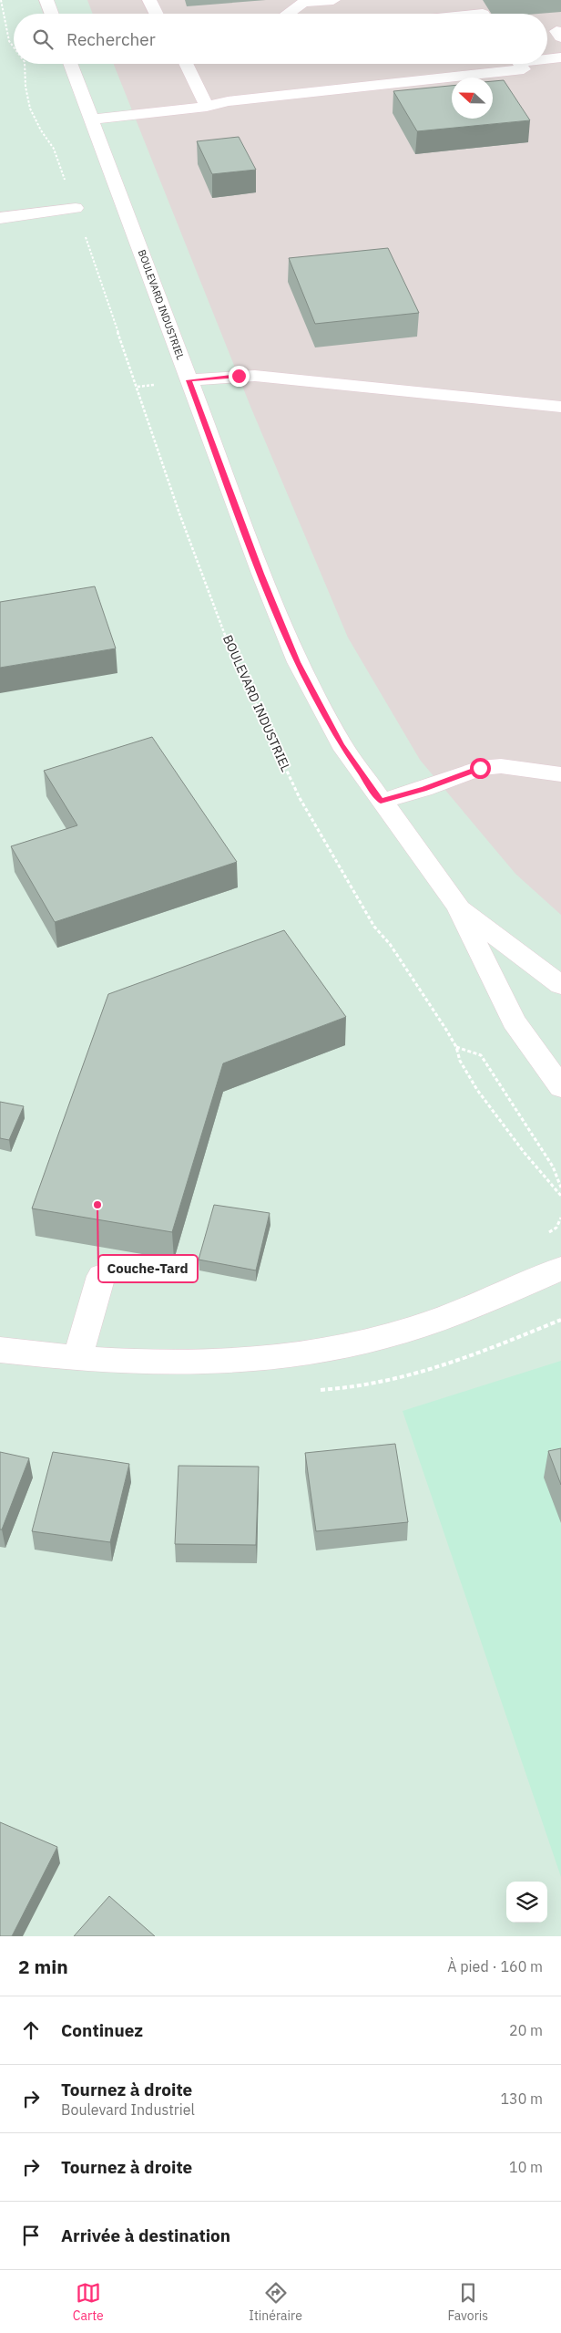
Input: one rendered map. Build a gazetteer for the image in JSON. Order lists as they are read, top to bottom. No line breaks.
{"streets":{"street":["BOULEVARD INDUSTRIEL"]},"places":["Couche-Tard"],"north":"left","page":{"search":"Rechercher","heading":["2 min","À pied · 160 m"],"list":[["Continuez","20 m"],["Tournez à droite","Boulevard Industriel","130 m"],["Tournez à droite","10 m"],"Arrivée à destination"],"nav":["Carte","Itinéraire","Favoris"]}}
